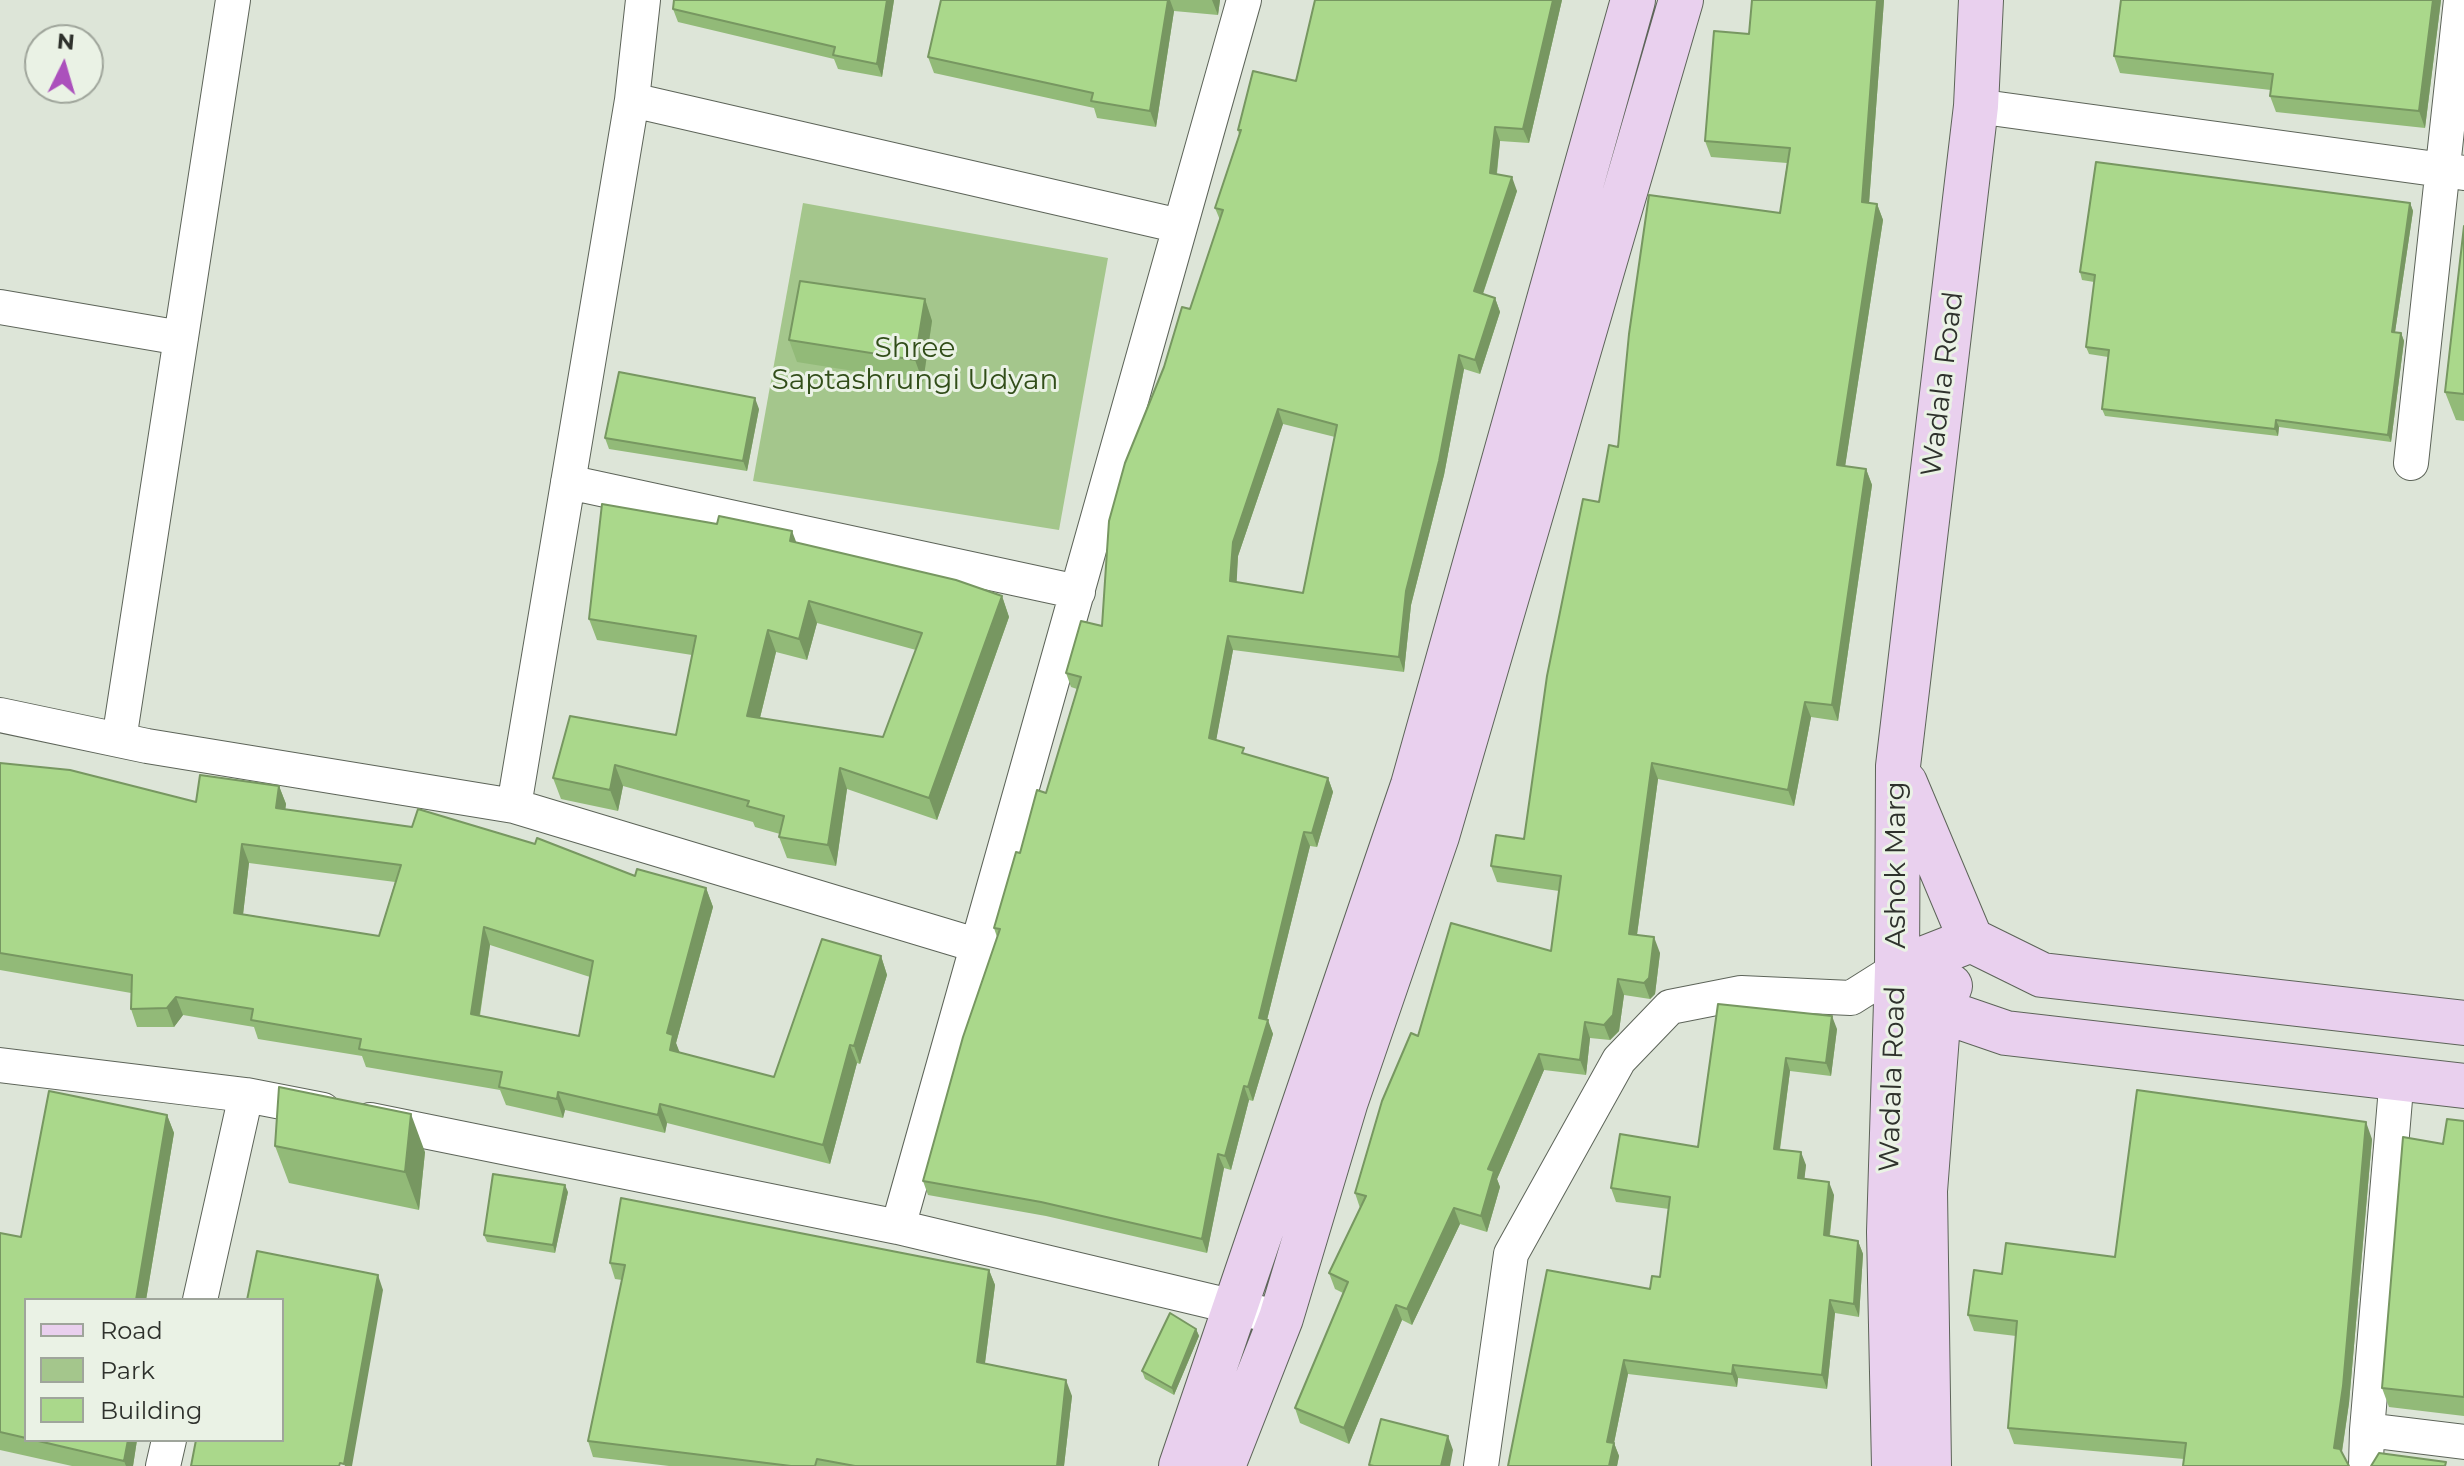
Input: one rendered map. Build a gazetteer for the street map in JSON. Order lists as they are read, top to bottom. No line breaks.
{"streets":{"street":["Wadala Road","Ashok Marg"]},"crossings":[["Wadala Road","Ashok Marg"]],"parks":["Shree Saptashrungi Udyan"],"legend":["Road","Park","Building"],"north":"top"}
